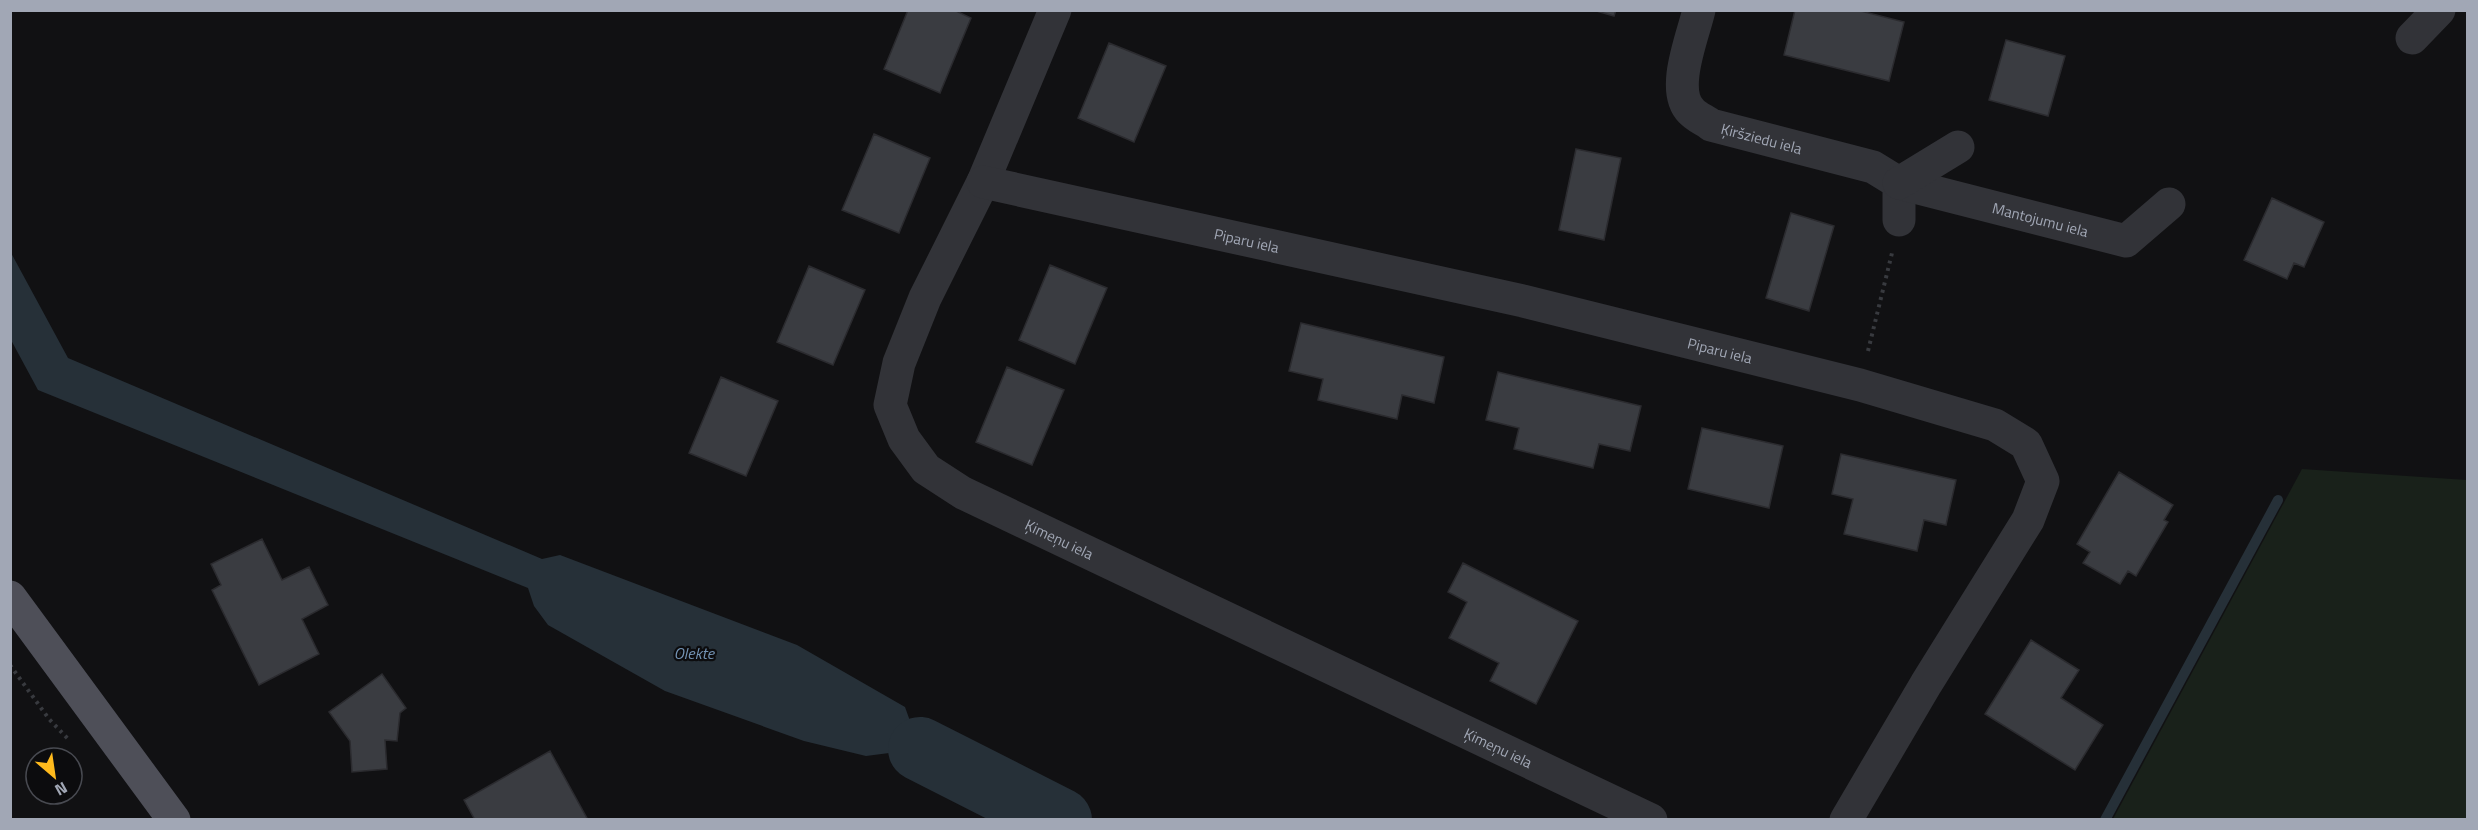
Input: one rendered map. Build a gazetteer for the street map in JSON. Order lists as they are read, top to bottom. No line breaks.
{"streets":{"street":["Ķiršziedu iela","Mantojumu iela","Piparu iela","Ķimeņu iela"]},"crossings":[["Ķiršziedu iela","Mantojumu iela"],["Piparu iela","Ķimeņu iela"]],"water":["Olekte"],"north":"bottom right"}
